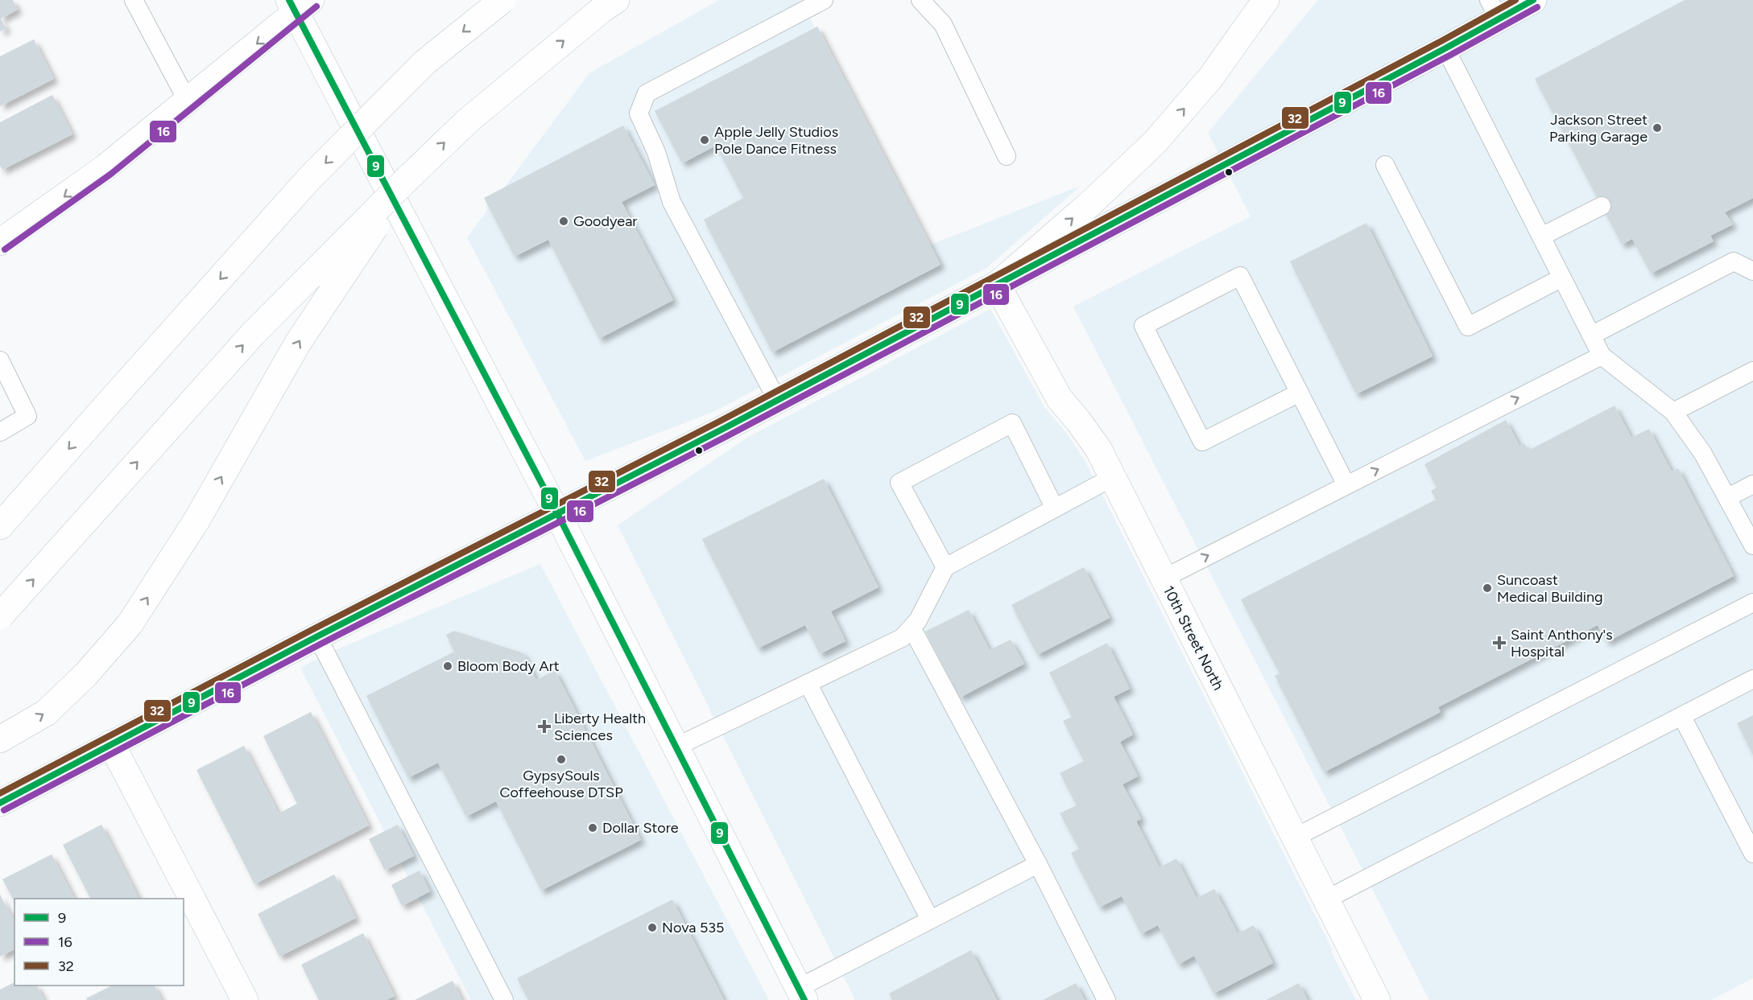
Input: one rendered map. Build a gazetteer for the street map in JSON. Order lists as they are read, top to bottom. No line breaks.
{"streets":{"main road":["10th Street North"]},"places":{"other":["Jackson Street Parking Garage","Apple Jelly Studios Pole Dance Fitness","Goodyear","Suncoast Medical Building","Bloom Body Art","GypsySouls Coffeehouse DTSP","Dollar Store","Nova 535"],"health":["Saint Anthony's Hospital","Liberty Health Sciences"]},"lines":["transit line 9","transit line 32","transit line 16"],"legend":["9","16","32"]}
